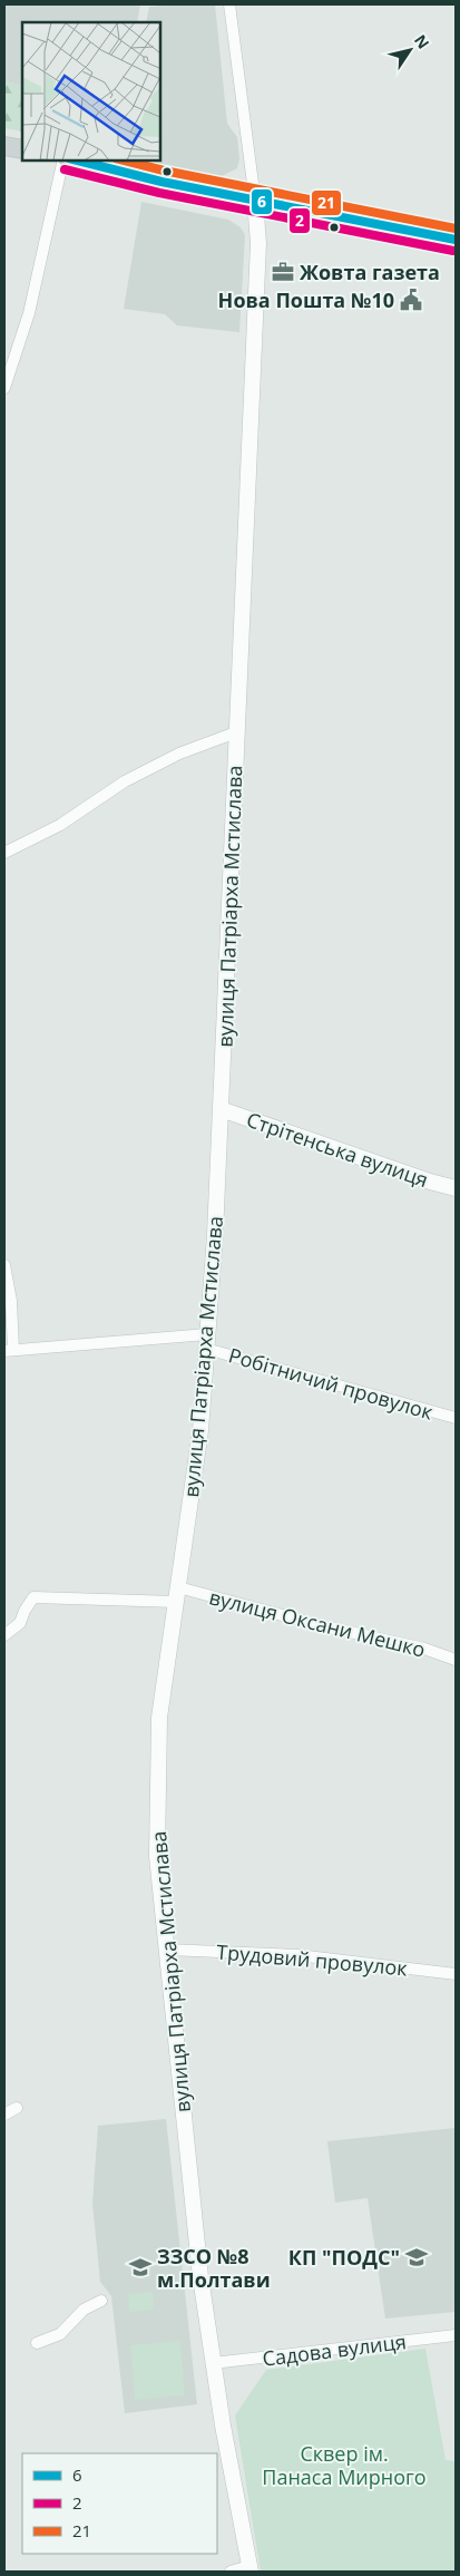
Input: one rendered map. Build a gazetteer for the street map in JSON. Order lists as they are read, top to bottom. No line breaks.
{"streets":{"main road":["вулиця Патріарха Мстислава","Стрітенська вулиця"],"street":["Робітничий провулок","вулиця Оксани Мешко","Трудовий провулок","Садова вулиця"]},"crossings":[["вулиця Патріарха Мстислава","Стрітенська вулиця"],["вулиця Патріарха Мстислава","Робітничий провулок"],["вулиця Патріарха Мстислава","вулиця Оксани Мешко"],["вулиця Патріарха Мстислава","Трудовий провулок"],["вулиця Патріарха Мстислава","Садова вулиця"]],"parks":["Сквер ім. Панаса Мирного"],"places":{"office":["Жовта газета"],"public building":["Нова Пошта №10"],"school or university":["КП \"ПОДС\"","ЗЗСО №8 м.Полтави"]},"lines":["transit line 6","transit line 21","transit line 2"],"legend":["6","2","21"],"north":"top right"}
